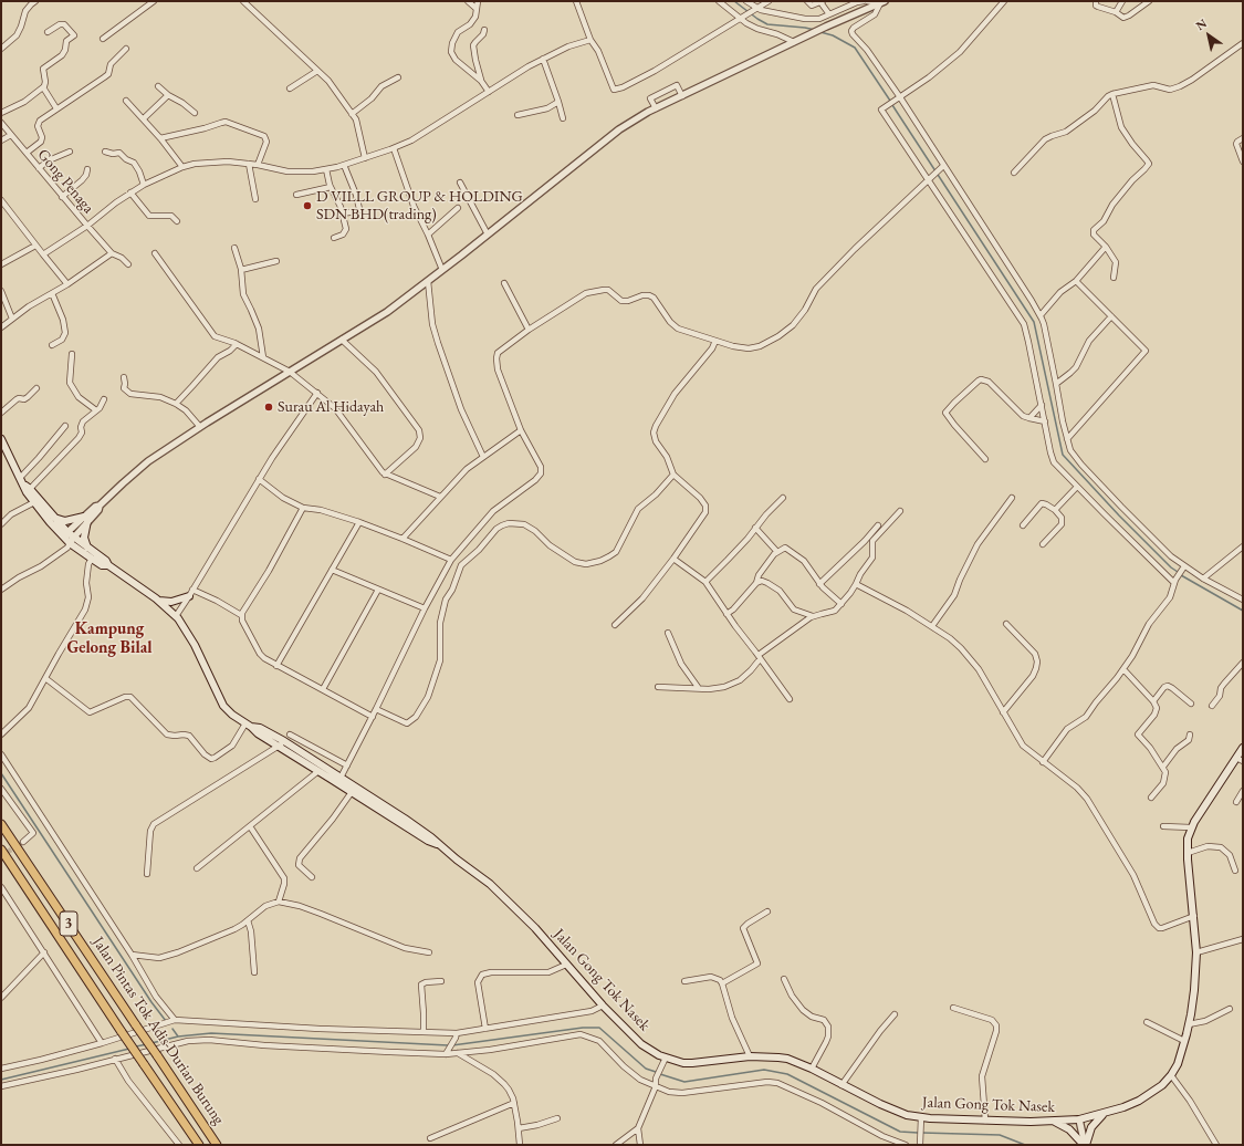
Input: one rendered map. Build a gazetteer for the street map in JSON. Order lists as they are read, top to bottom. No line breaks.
{"streets":{"main road":["3","Jalan Gong Tok Nasek","Jalan Pintas Tok Adis-Durian Burung"],"street":["Gong Penaga"]},"districts":["Kampung Gelong Bilal"],"places":["D VILLL GROUP & HOLDING SDN BHD(trading)","Surau Al Hidayah"],"north":"top left"}
